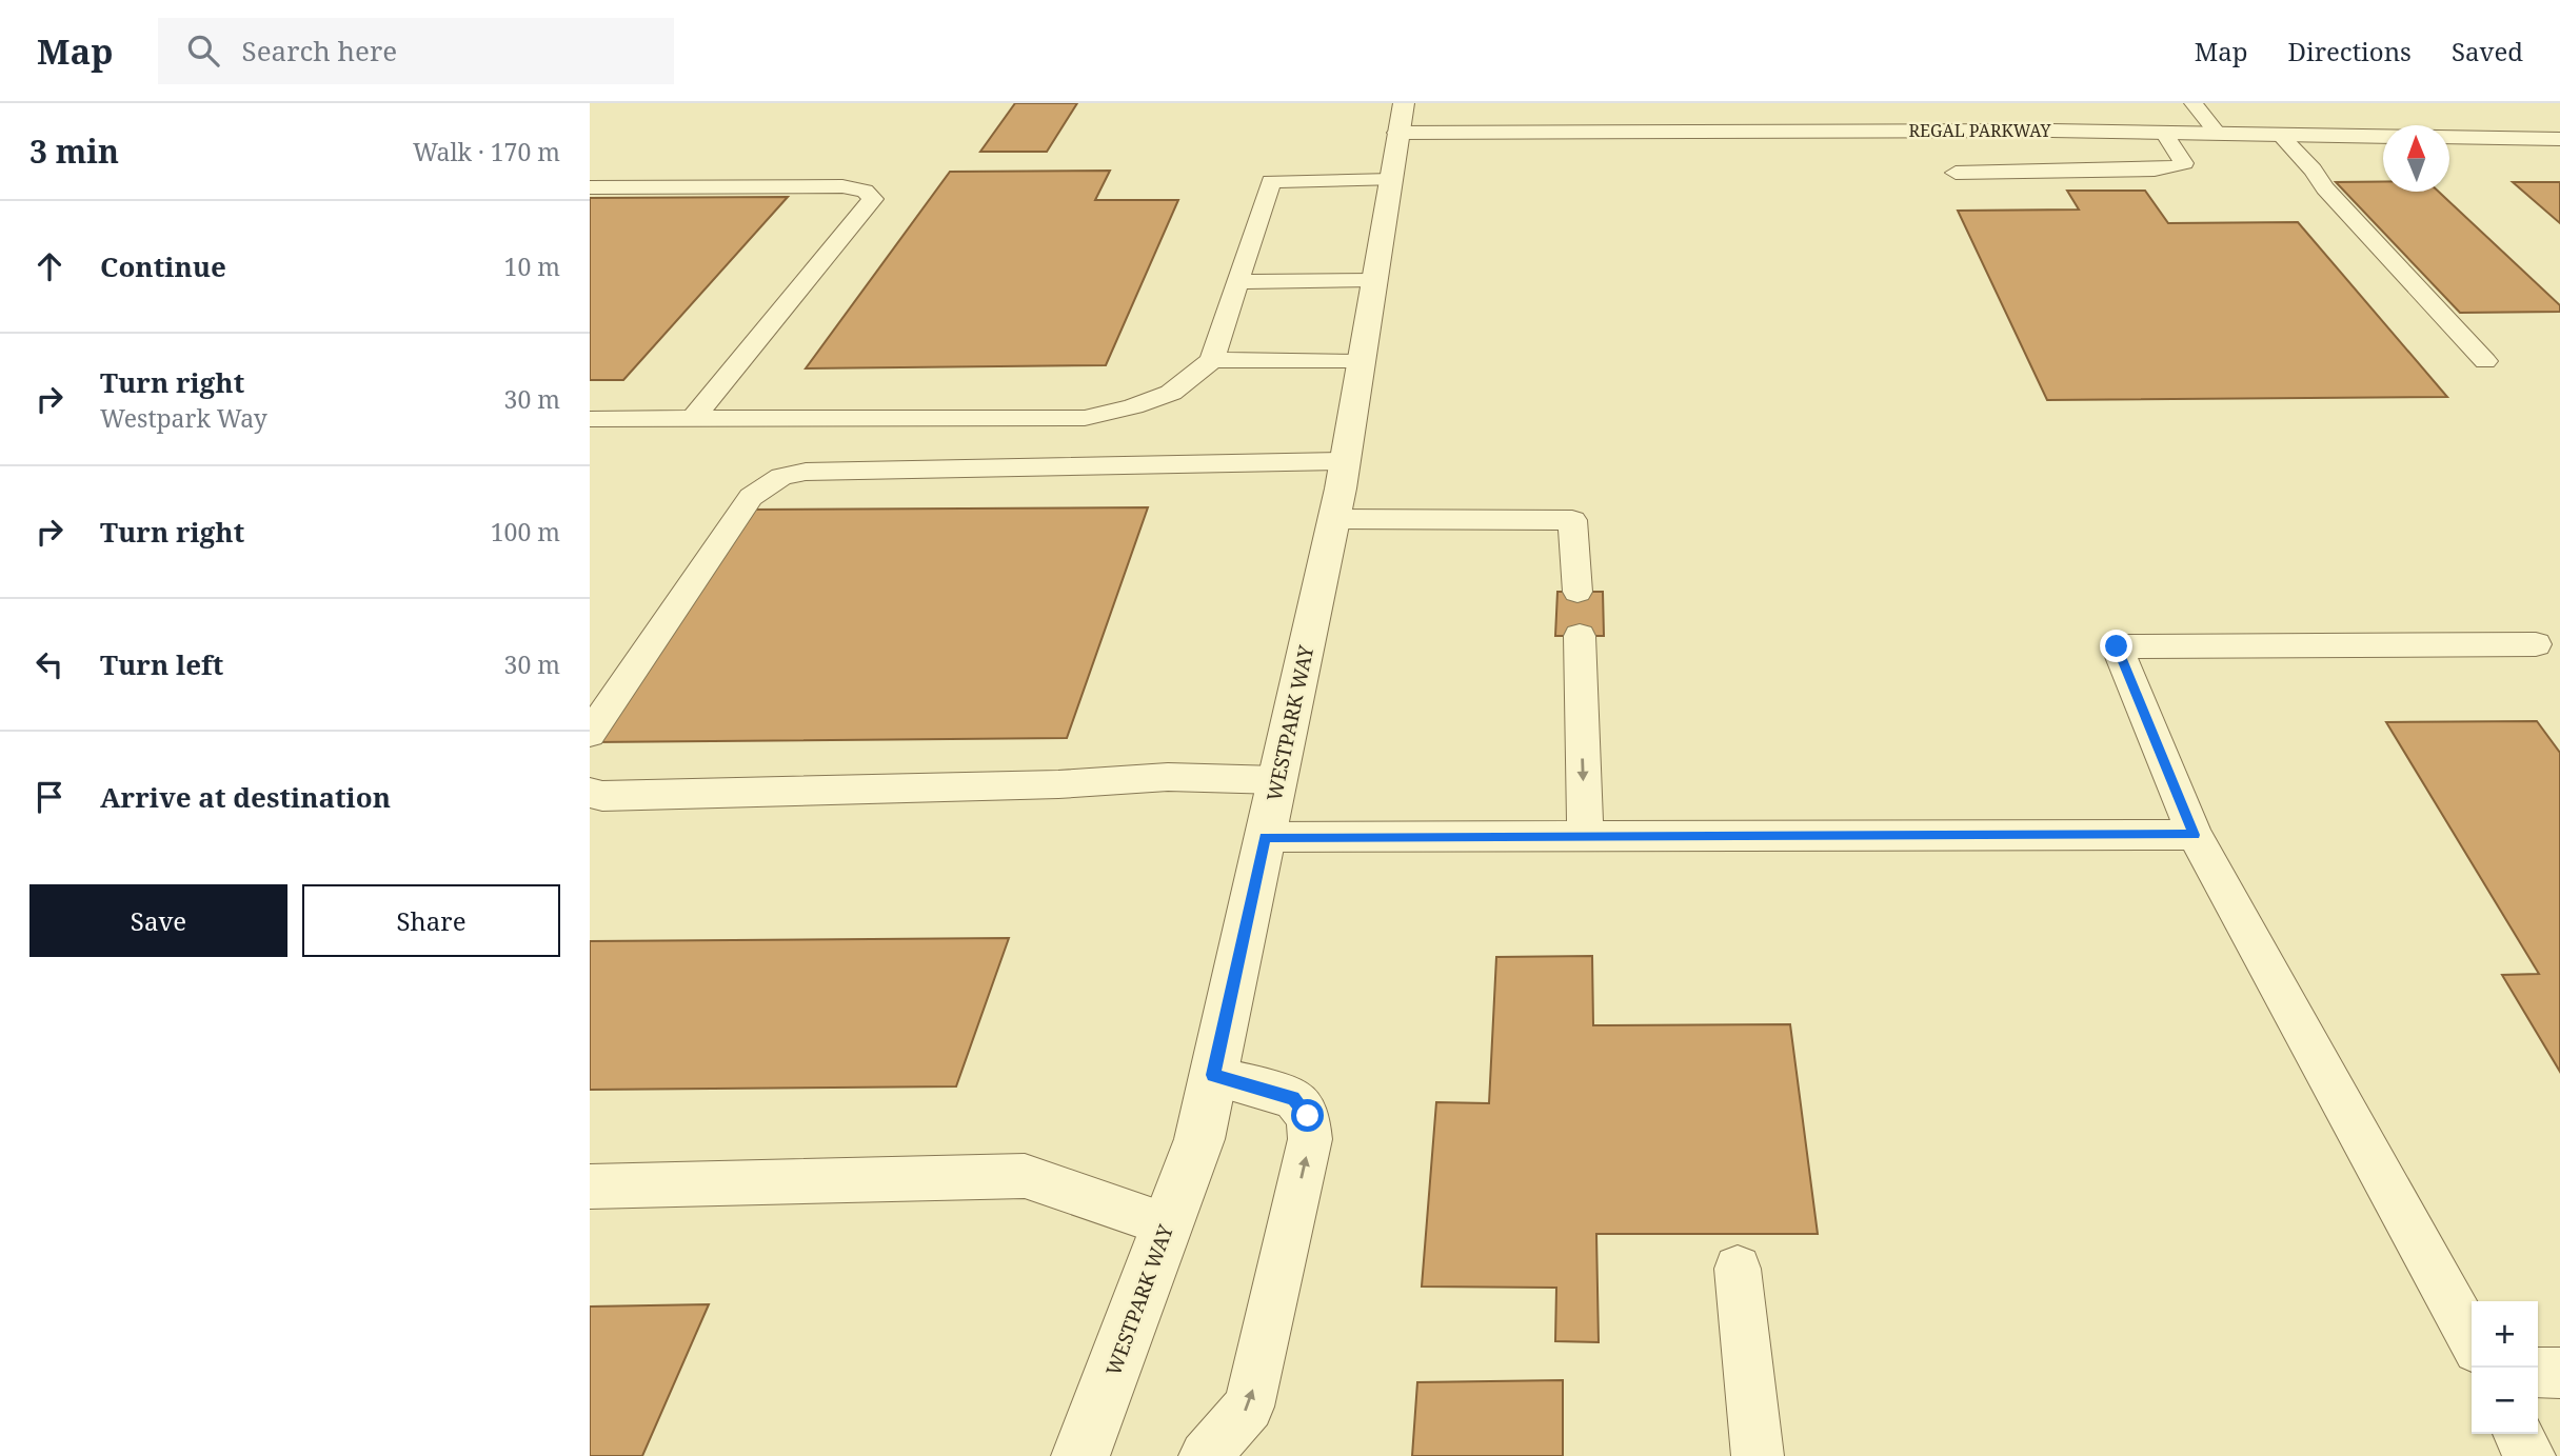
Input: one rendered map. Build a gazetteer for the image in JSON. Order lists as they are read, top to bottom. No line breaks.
{"streets":{"street":["REGAL PARKWAY","WESTPARK WAY"]},"crossings":[["REGAL PARKWAY","WESTPARK WAY"]],"north":"top","page":{"header":"Map","search":"Search here","nav":["Map","Directions","Saved"],"heading":["3 min","Walk · 170 m"],"list":[["Continue","10 m"],["Turn right","Westpark Way","30 m"],["Turn right","100 m"],["Turn left","30 m"],"Arrive at destination"],"buttons":["Save","Share"],"map_buttons":["+","−"]}}
